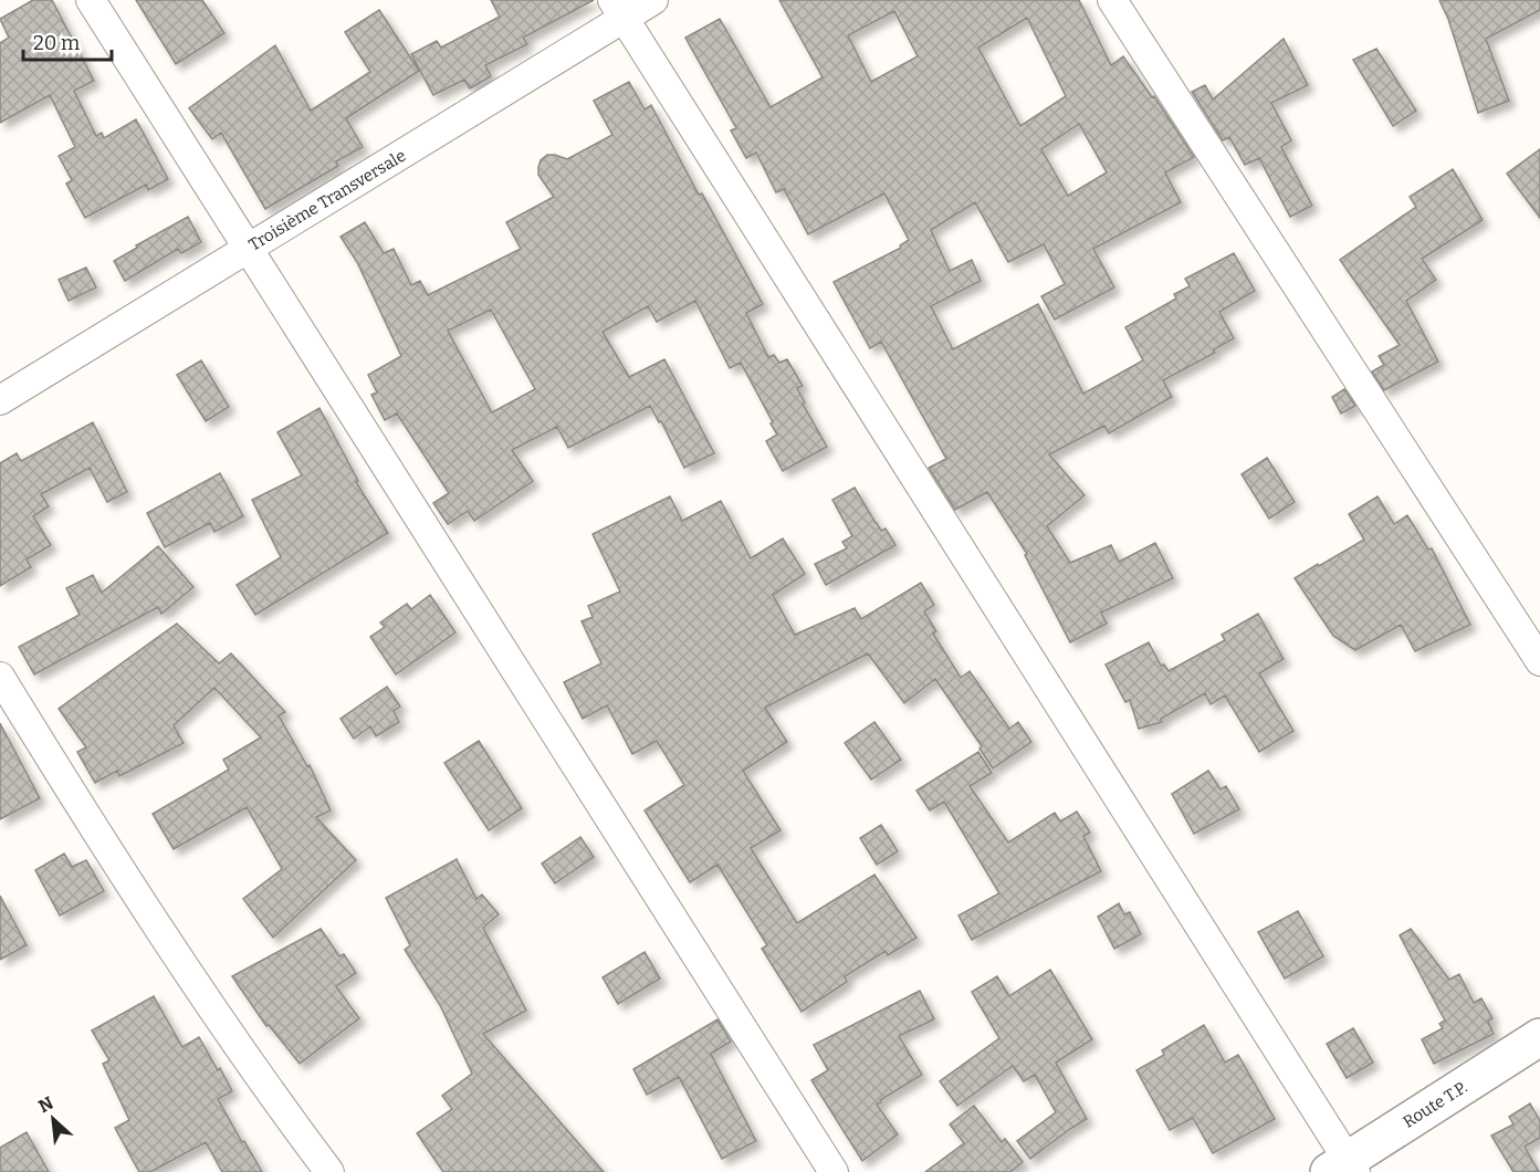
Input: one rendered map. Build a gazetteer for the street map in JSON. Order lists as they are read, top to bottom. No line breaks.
{"streets":{"street":["Troisième Transversale","Route T.P."]},"scale_bar":"20 m","north":"top left"}
